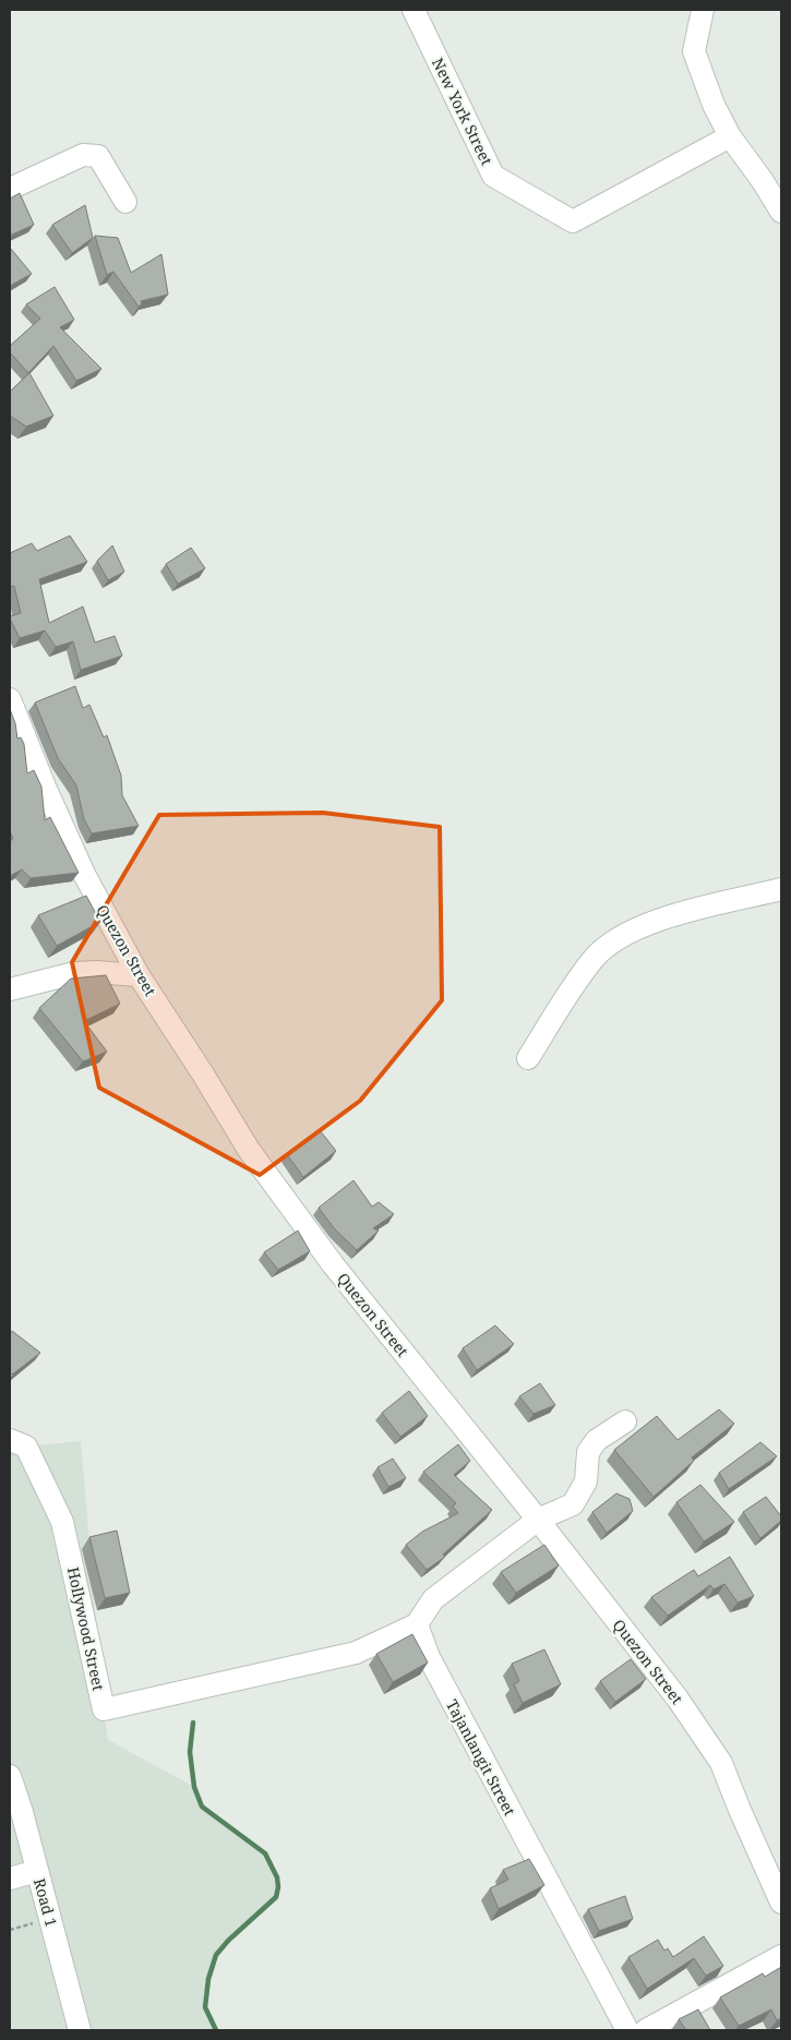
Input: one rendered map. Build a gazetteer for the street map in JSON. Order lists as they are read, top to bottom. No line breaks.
{"streets":{"street":["New York Street","Quezon Street","Hollywood Street","Tajanlangit Street","Road 1"]},"crossings":[["Hollywood Street","Tajanlangit Street"]]}
